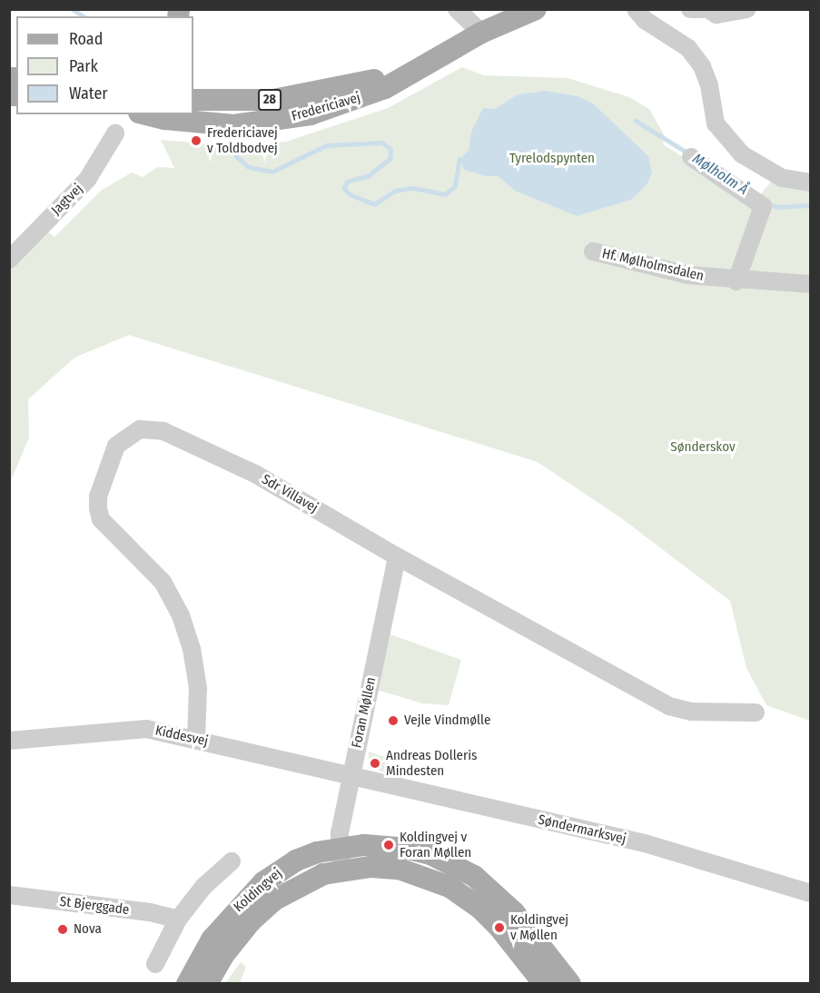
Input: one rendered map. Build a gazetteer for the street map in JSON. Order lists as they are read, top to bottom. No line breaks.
{"streets":{"main road":["28","Fredericiavej","Koldingvej"],"street":["Jagtvej","Hf. Mølholmsdalen","Sdr Villavej","Foran Møllen","Kiddesvej","Søndermarksvej","St Bjerggade"]},"crossings":[["Sdr Villavej","Foran Møllen"],["Sdr Villavej","Kiddesvej"],["Foran Møllen","Kiddesvej"],["Foran Møllen","Søndermarksvej"],["Foran Møllen","Koldingvej"],["Kiddesvej","Søndermarksvej"]],"water":["Mølholm Å"],"parks":["Tyrelodspynten","Sønderskov"],"places":["Fredericiavej v Toldbodvej","Vejle Vindmølle","Andreas Dolleris Mindesten","Koldingvej v Foran Møllen","Koldingvej v Møllen","Nova"],"legend":["Road","Park","Water"]}
